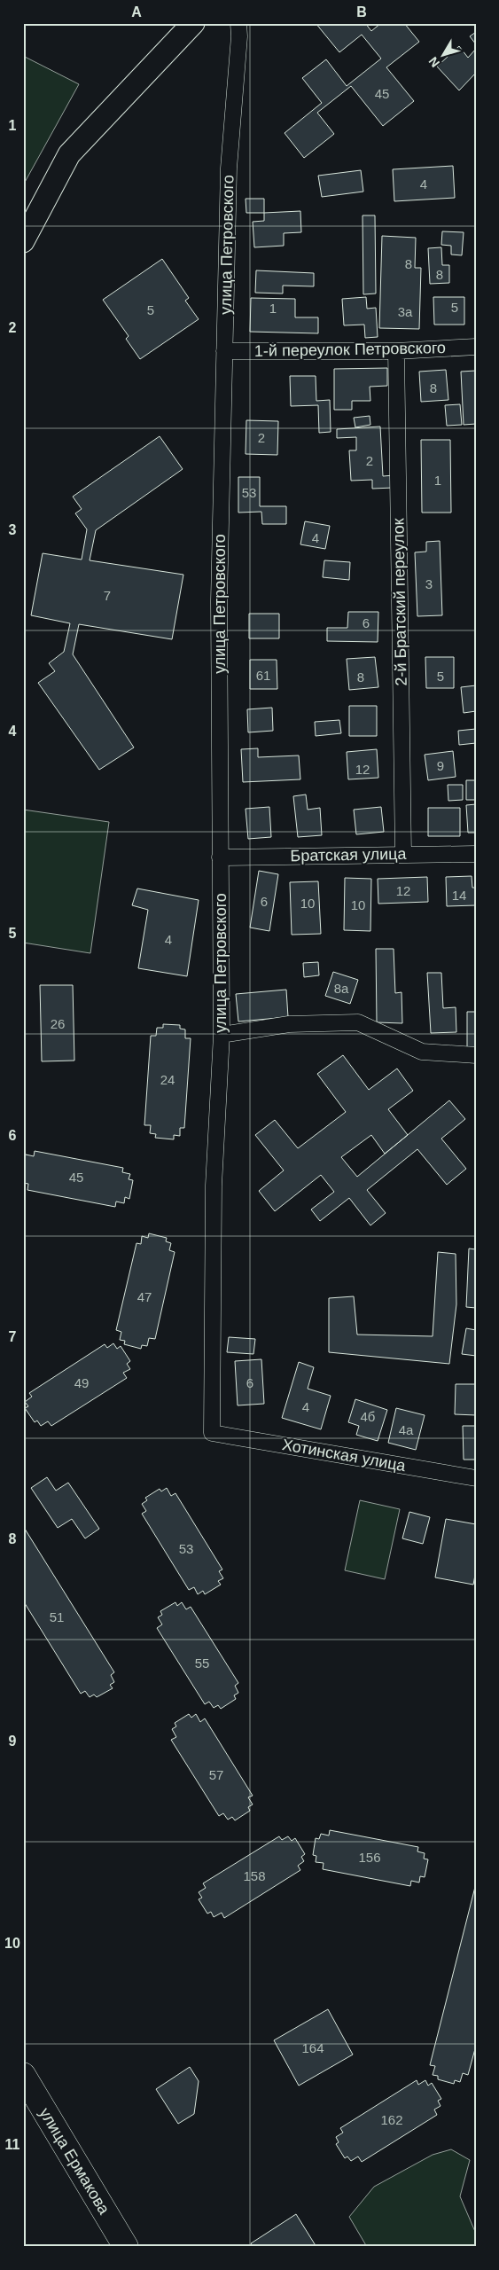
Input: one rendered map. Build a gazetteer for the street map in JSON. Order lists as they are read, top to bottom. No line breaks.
{"streets":{"main road":["улица Ермакова"],"street":["улица Петровского","1-й переулок Петровского","2-й Братский переулок","Братская улица","Хотинская улица"]},"crossings":[["улица Петровского","1-й переулок Петровского"],["улица Петровского","Братская улица"],["улица Петровского","Хотинская улица"],["1-й переулок Петровского","2-й Братский переулок"],["2-й Братский переулок","Братская улица"]],"house_numbers":["45","4","8","8","5","1","5","3а","8","2","2","1","53","4","3","7","6","61","5","8","9","12","12","14","6","10","10","4","8а","26","24","45","47","49","6","4","4б","4а","53","51","55","57","156","158","164","162"],"north":"bottom left","grid":{"columns":["A","B"],"rows":["1","2","3","4","5","6","7","8","9","10","11"]}}
